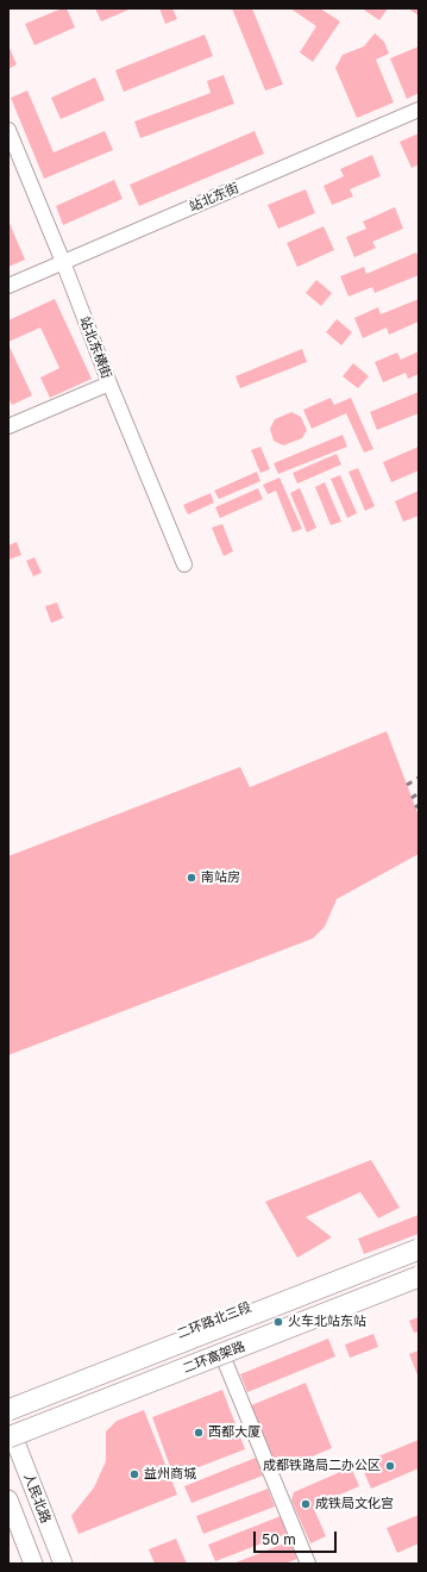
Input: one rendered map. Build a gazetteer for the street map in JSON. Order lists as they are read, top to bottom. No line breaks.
{"streets":{"highway":["二环高架路"],"main road":["二环路北三段","人民北路"],"street":["站北东街","站北东横街"]},"crossings":[["站北东街","站北东横街"],["二环高架路","人民北路"]],"places":["南站房","火车北站东站","西都大厦","成都铁路局二办公区","益州商城","成铁局文化宫"],"scale_bar":"50 m"}
